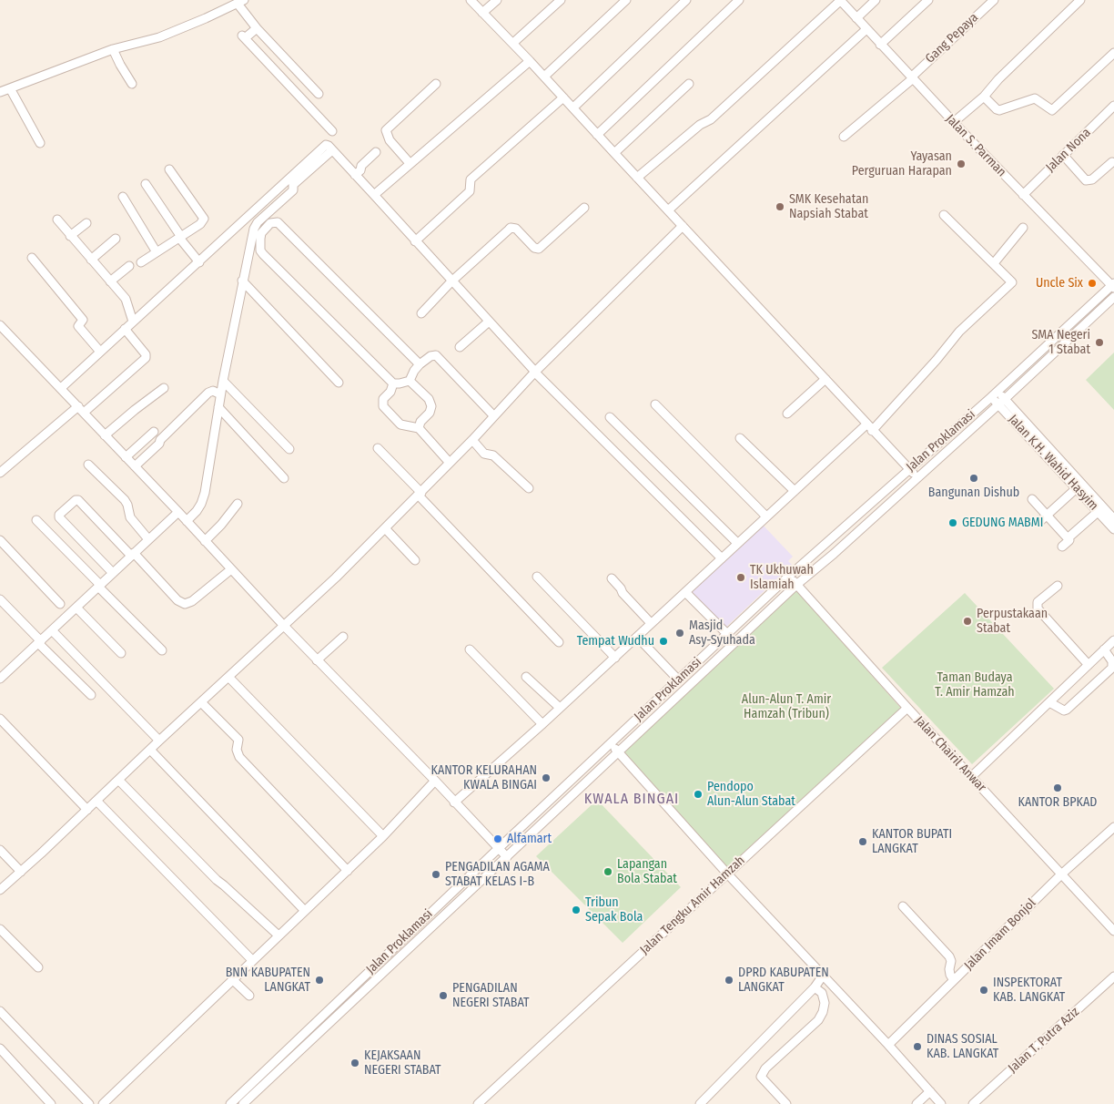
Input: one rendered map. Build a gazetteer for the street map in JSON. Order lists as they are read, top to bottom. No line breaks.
{"streets":{"street":["Gang Pepaya","Jalan S. Parman","Jalan Nona","Jalan Proklamasi","Jalan K.H. Wahid Hasyim","Jalan Chairil Anwar","Jalan Tengku Amir Hamzah","Jalan Imam Bonjol","Jalan T. Putra Aziz"]},"crossings":[["Gang Pepaya","Jalan S. Parman"],["Jalan S. Parman","Jalan Nona"],["Jalan S. Parman","Jalan Proklamasi"],["Jalan Proklamasi","Jalan K.H. Wahid Hasyim"],["Jalan Proklamasi","Jalan Chairil Anwar"],["Jalan Chairil Anwar","Jalan Tengku Amir Hamzah"],["Jalan Chairil Anwar","Jalan Imam Bonjol"]],"districts":["KWALA BINGAI"],"parks":["Taman Budaya T. Amir Hamzah","Alun-Alun T. Amir Hamzah (Tribun)"],"places":["Yayasan Perguruan Harapan","SMK Kesehatan Napsiah Stabat","Uncle Six","SMA Negeri 1 Stabat","Bangunan Dishub","GEDUNG MABMI","TK Ukhuwah Islamiah","Perpustakaan Stabat","Masjid Asy-Syuhada","Tempat Wudhu","KANTOR KELURAHAN KWALA BINGAI","KANTOR BPKAD","Pendopo Alun-Alun Stabat","Alfamart","KANTOR BUPATI LANGKAT","Lapangan Bola Stabat","PENGADILAN AGAMA STABAT KELAS I-B","Tribun Sepak Bola","BNN KABUPATEN LANGKAT","DPRD KABUPATEN LANGKAT","INSPEKTORAT KAB. LANGKAT","PENGADILAN NEGERI STABAT","DINAS SOSIAL KAB. LANGKAT","KEJAKSAAN NEGERI STABAT"]}
